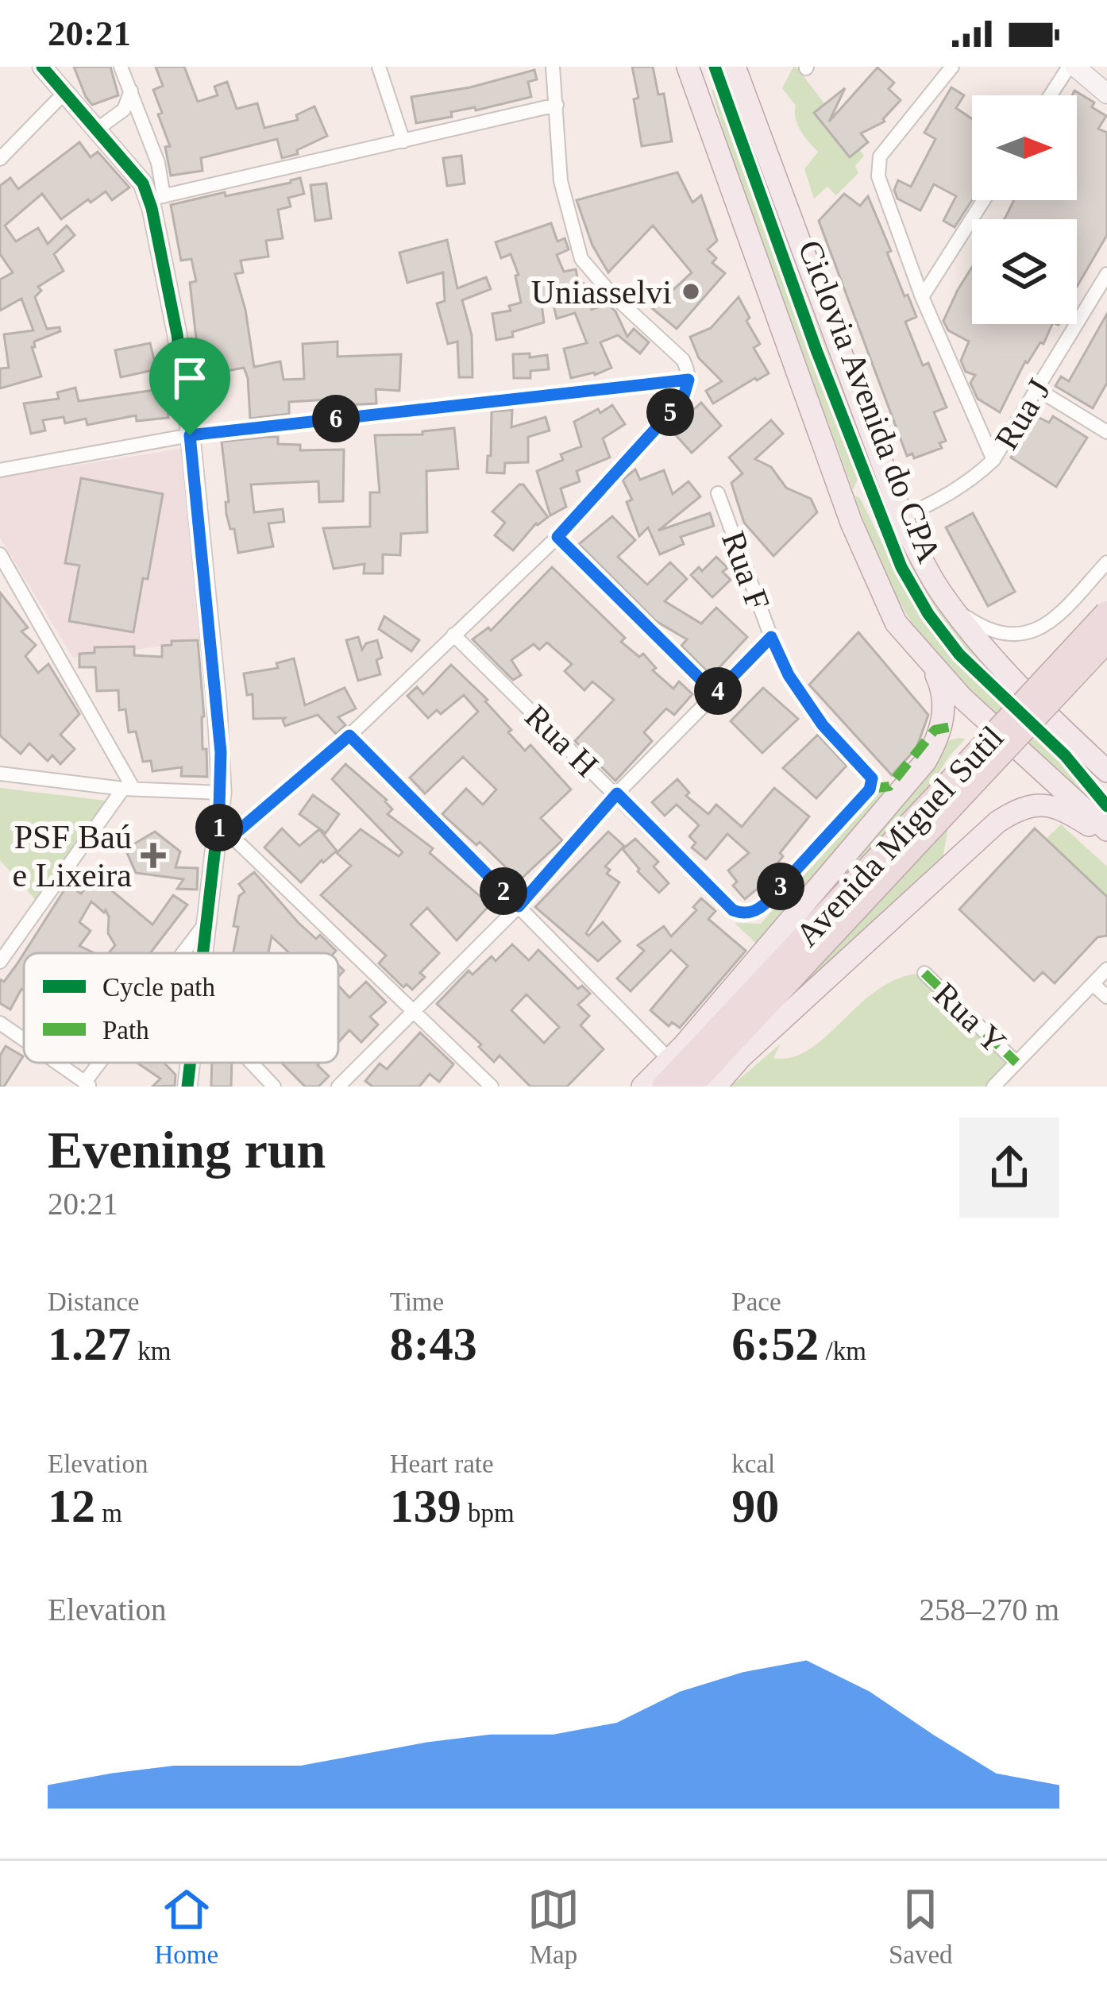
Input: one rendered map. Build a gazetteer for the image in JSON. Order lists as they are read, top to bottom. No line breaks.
{"streets":{"highway":["Avenida Miguel Sutil"],"street":["Rua J","Rua F","Rua H","Rua Y"],"cycle path":["Ciclovia Avenida do CPA"]},"crossings":[["Rua F","Rua H"]],"places":{"other":["Uniasselvi"],"health":["PSF Baú e Lixeira"]},"legend":["Cycle path","Path"],"north":"right","page":{"status":"20:21","pins":["5","6","4","1","3","2"],"heading":["Evening run","20:21"],"stats":[["Distance","1.27 km"],["Time","8:43"],["Pace","6:52 /km"],["Elevation","12 m"],["Heart rate","139 bpm"],["kcal","90"]],"chart":["Elevation","258–270 m"],"tabs":["Home","Map","Saved"]}}
